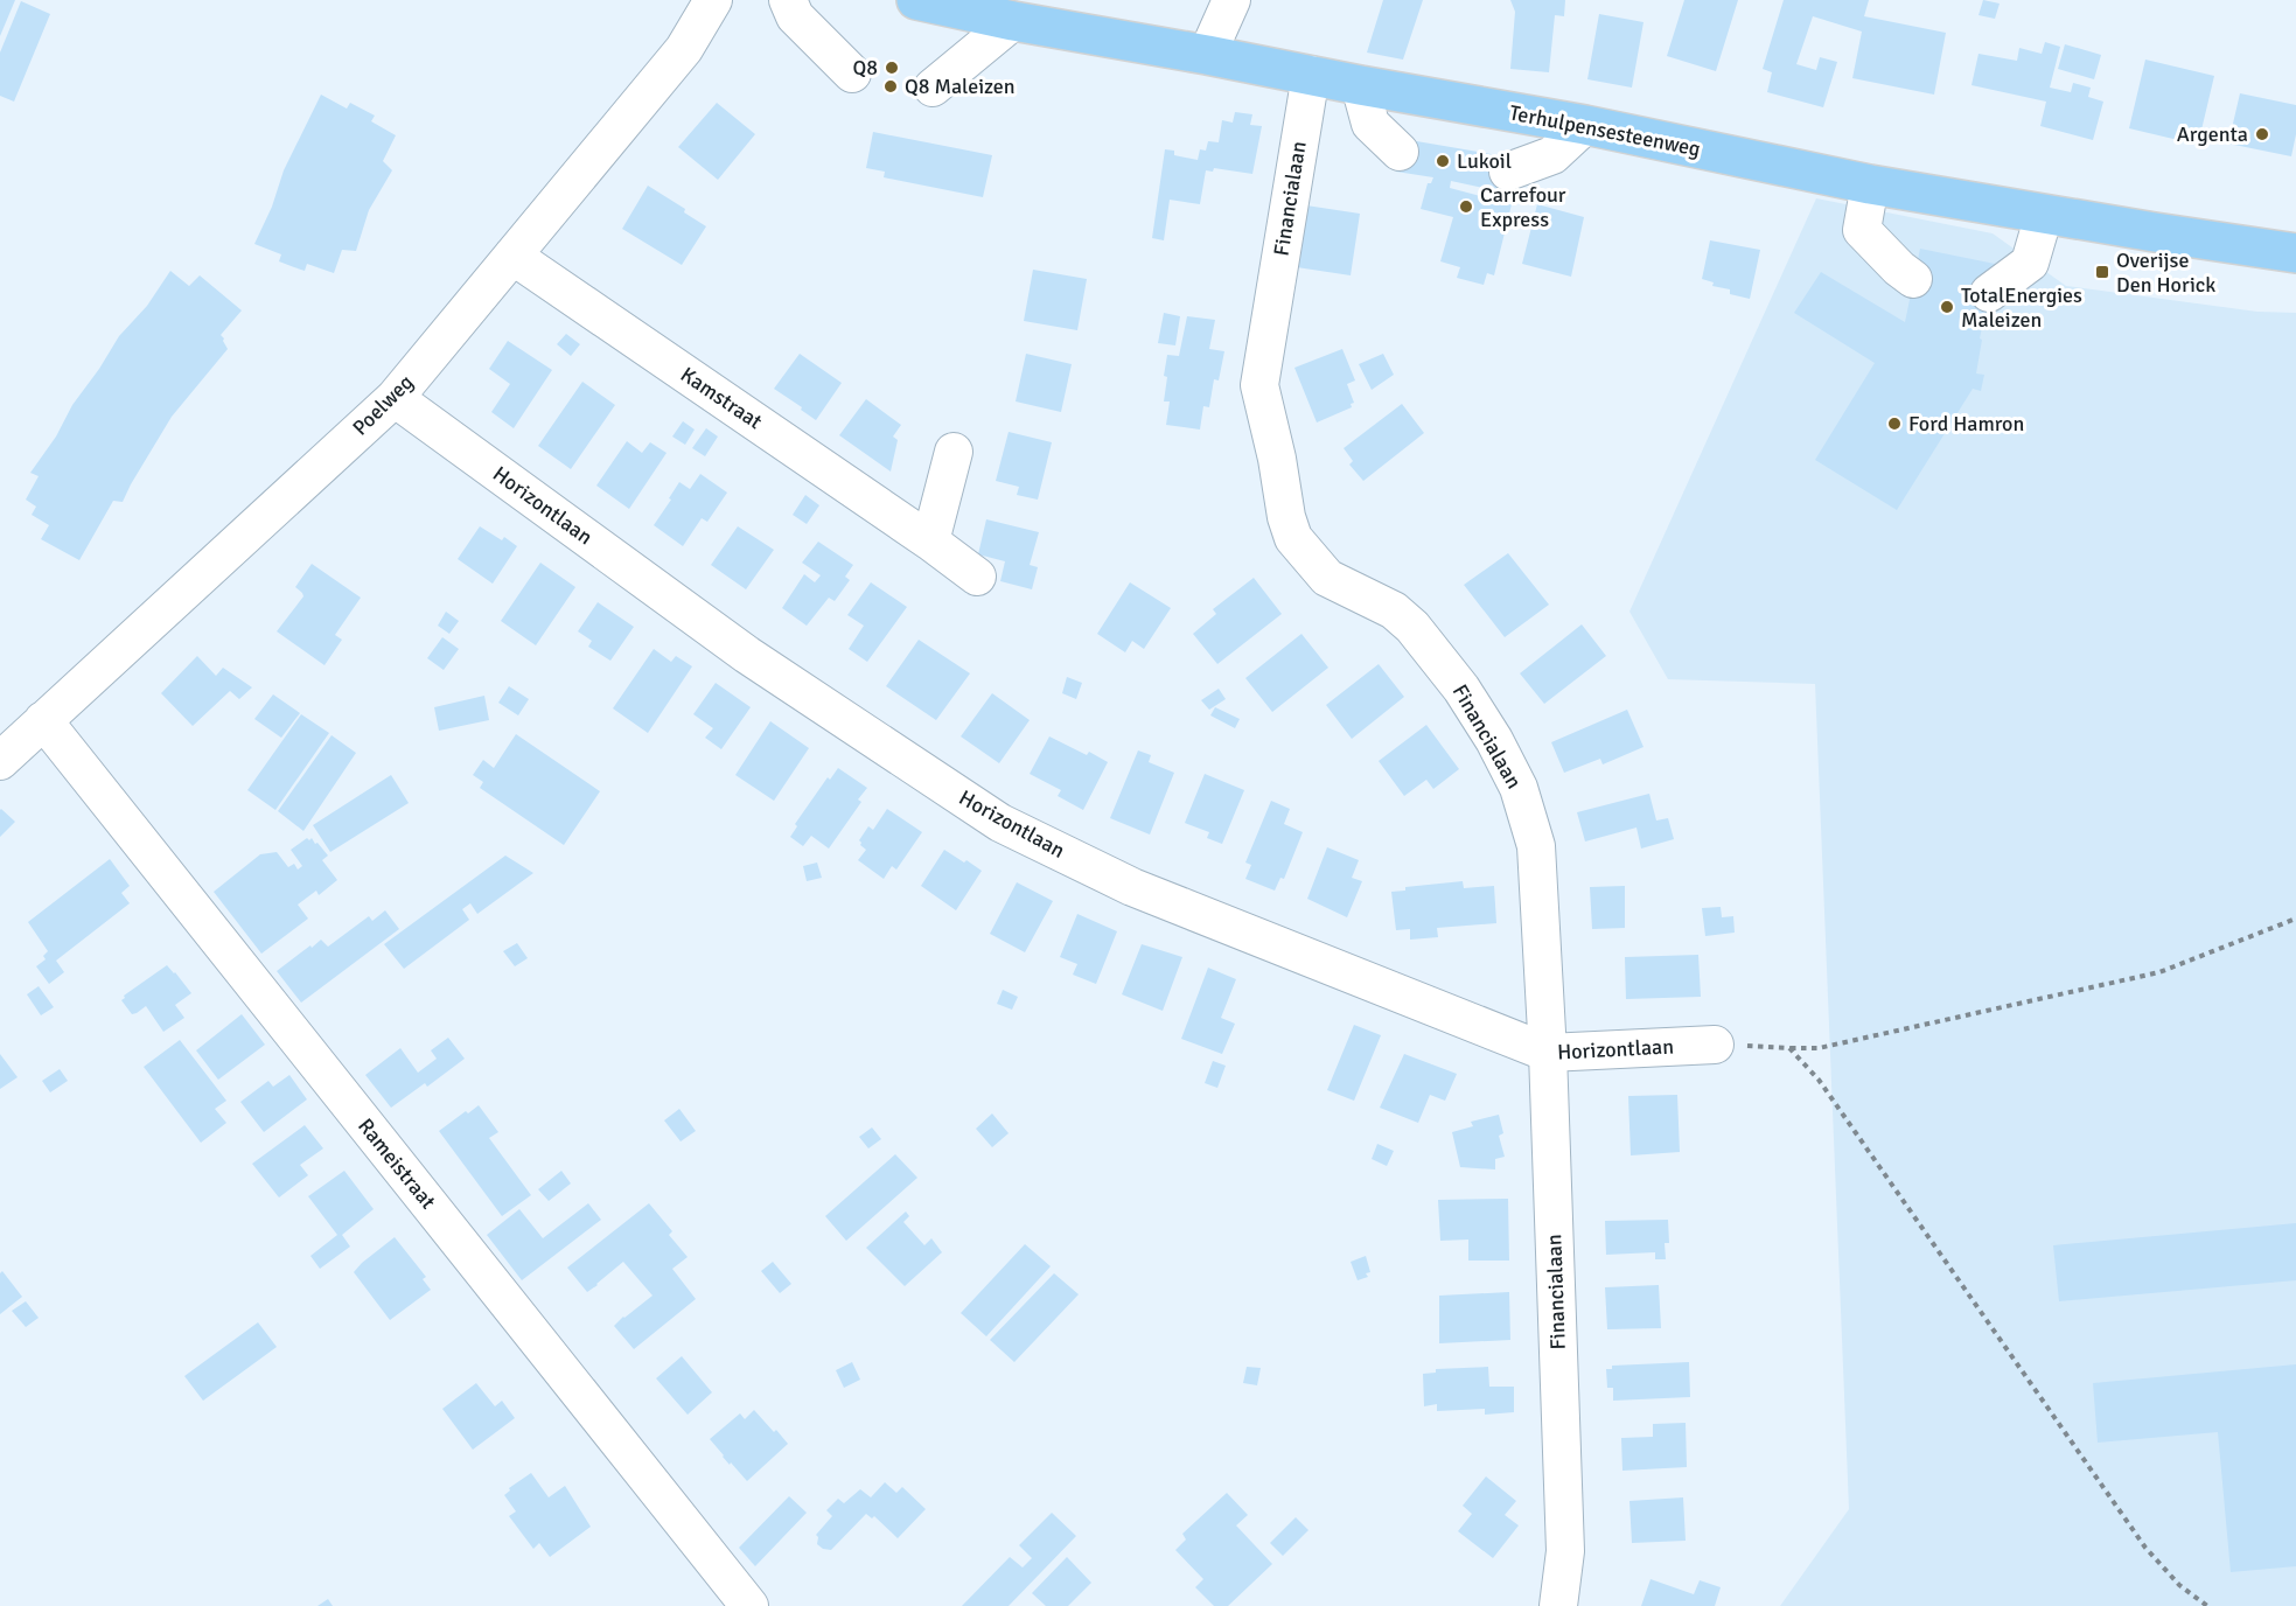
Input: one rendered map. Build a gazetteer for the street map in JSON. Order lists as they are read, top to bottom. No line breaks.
{"streets":{"main road":["Terhulpensesteenweg"],"street":["Financialaan","Kamstraat","Poelweg","Horizontlaan","Rameistraat"]},"crossings":[["Terhulpensesteenweg","Financialaan"],["Financialaan","Horizontlaan"],["Kamstraat","Poelweg"],["Poelweg","Horizontlaan"],["Poelweg","Rameistraat"]],"places":{"other":["Q8","Q8 Maleizen","Argenta","Lukoil","Carrefour Express","TotalEnergies Maleizen","Ford Hamron"],"transit":["Overijse Den Horick"]}}
